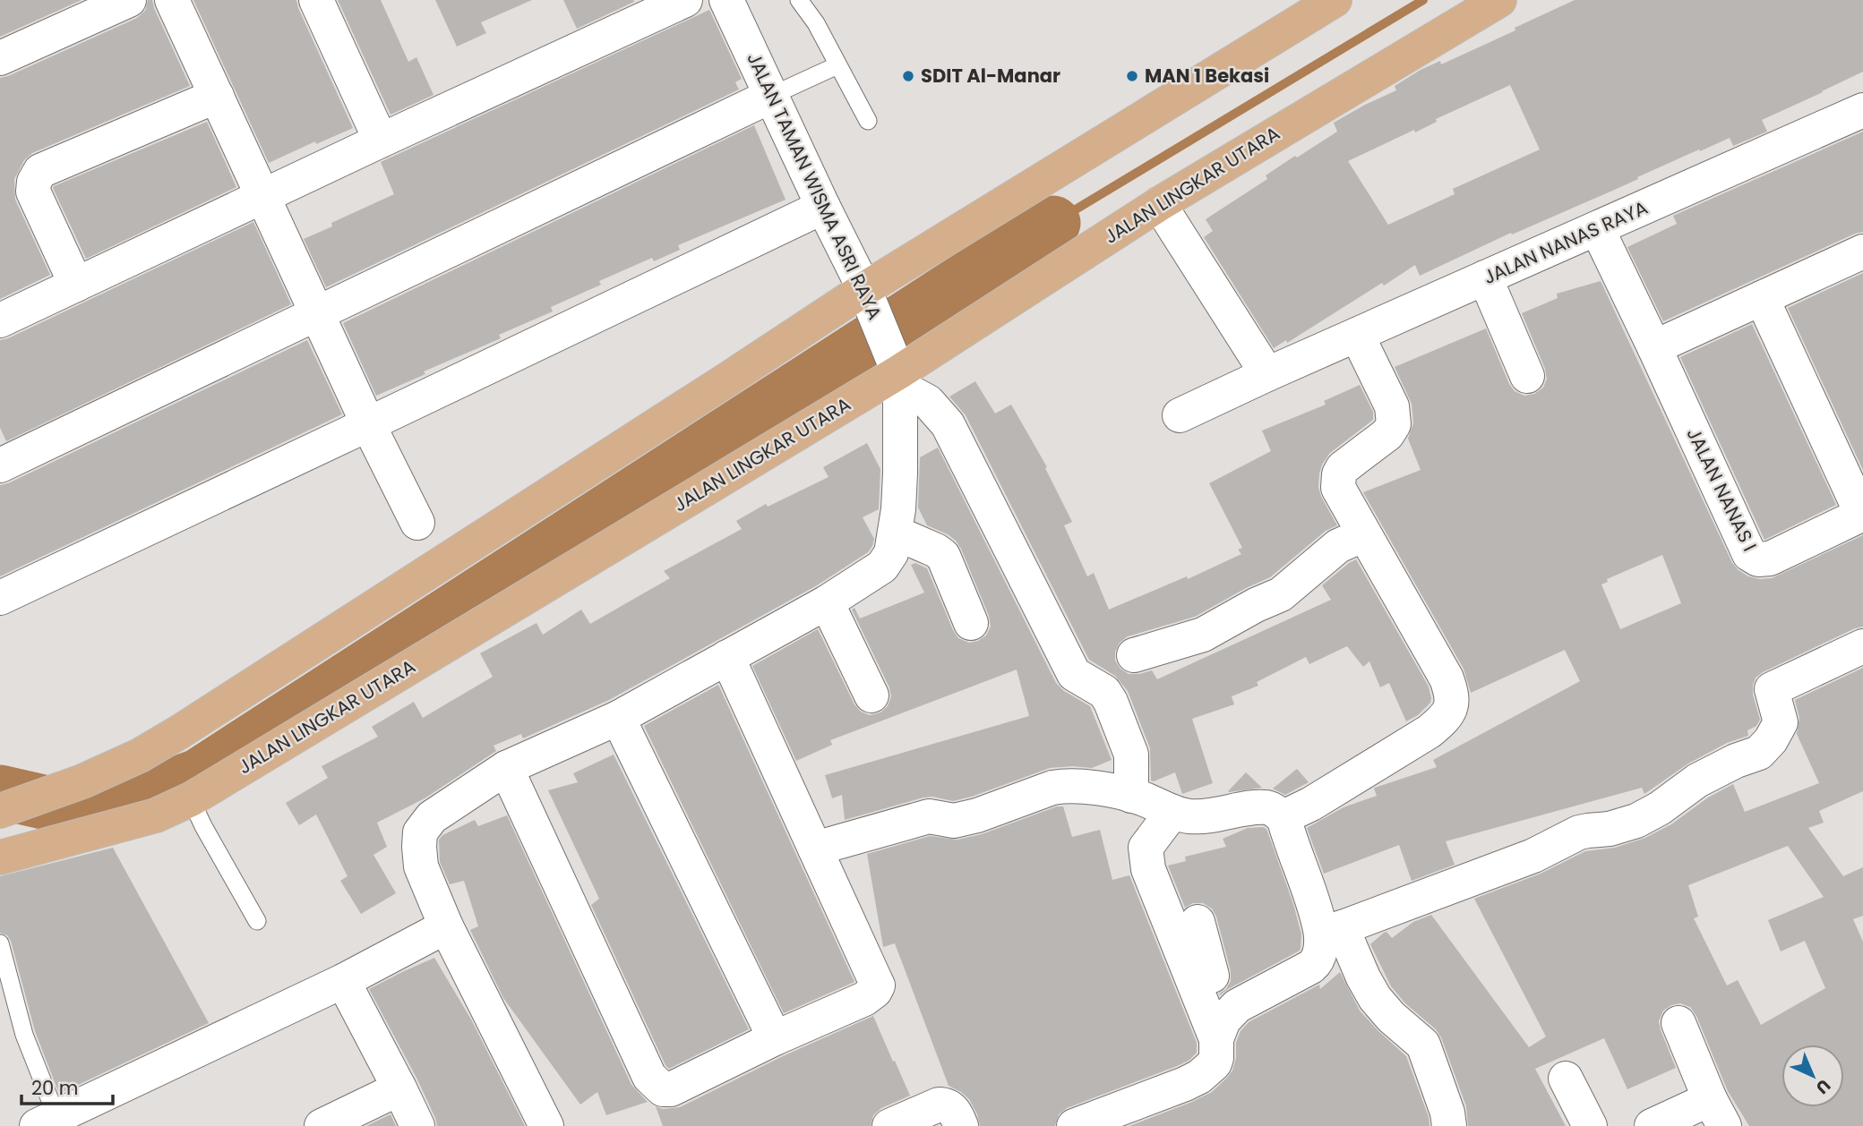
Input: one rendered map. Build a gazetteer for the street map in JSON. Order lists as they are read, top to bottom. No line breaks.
{"streets":{"main road":["JALAN LINGKAR UTARA"],"street":["JALAN TAMAN WISMA ASRI RAYA","JALAN NANAS RAYA","JALAN NANAS I"]},"crossings":[["JALAN LINGKAR UTARA","JALAN TAMAN WISMA ASRI RAYA"],["JALAN NANAS RAYA","JALAN NANAS I"]],"places":["SDIT Al-Manar","MAN 1 Bekasi"],"scale_bar":"20 m","north":"bottom right"}
